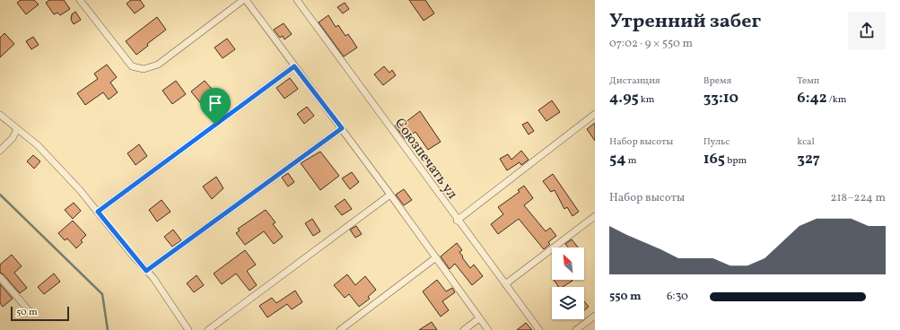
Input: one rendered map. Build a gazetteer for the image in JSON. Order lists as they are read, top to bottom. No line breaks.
{"streets":{"street":["Союзпечать ул"]},"scale_bar":"50 m","north":"top left","page":{"heading":["Утренний забег","07:02 · 9 × 550 m"],"stats":[["Дистанция","4.95 km"],["Время","33:10"],["Темп","6:42 /km"],["Набор высоты","54 m"],["Пульс","165 bpm"],["kcal","327"]],"chart":["Набор высоты","218–224 m"],"list":[{"name":"550 m","note":"6:30"}],"scale":"50 m"}}
